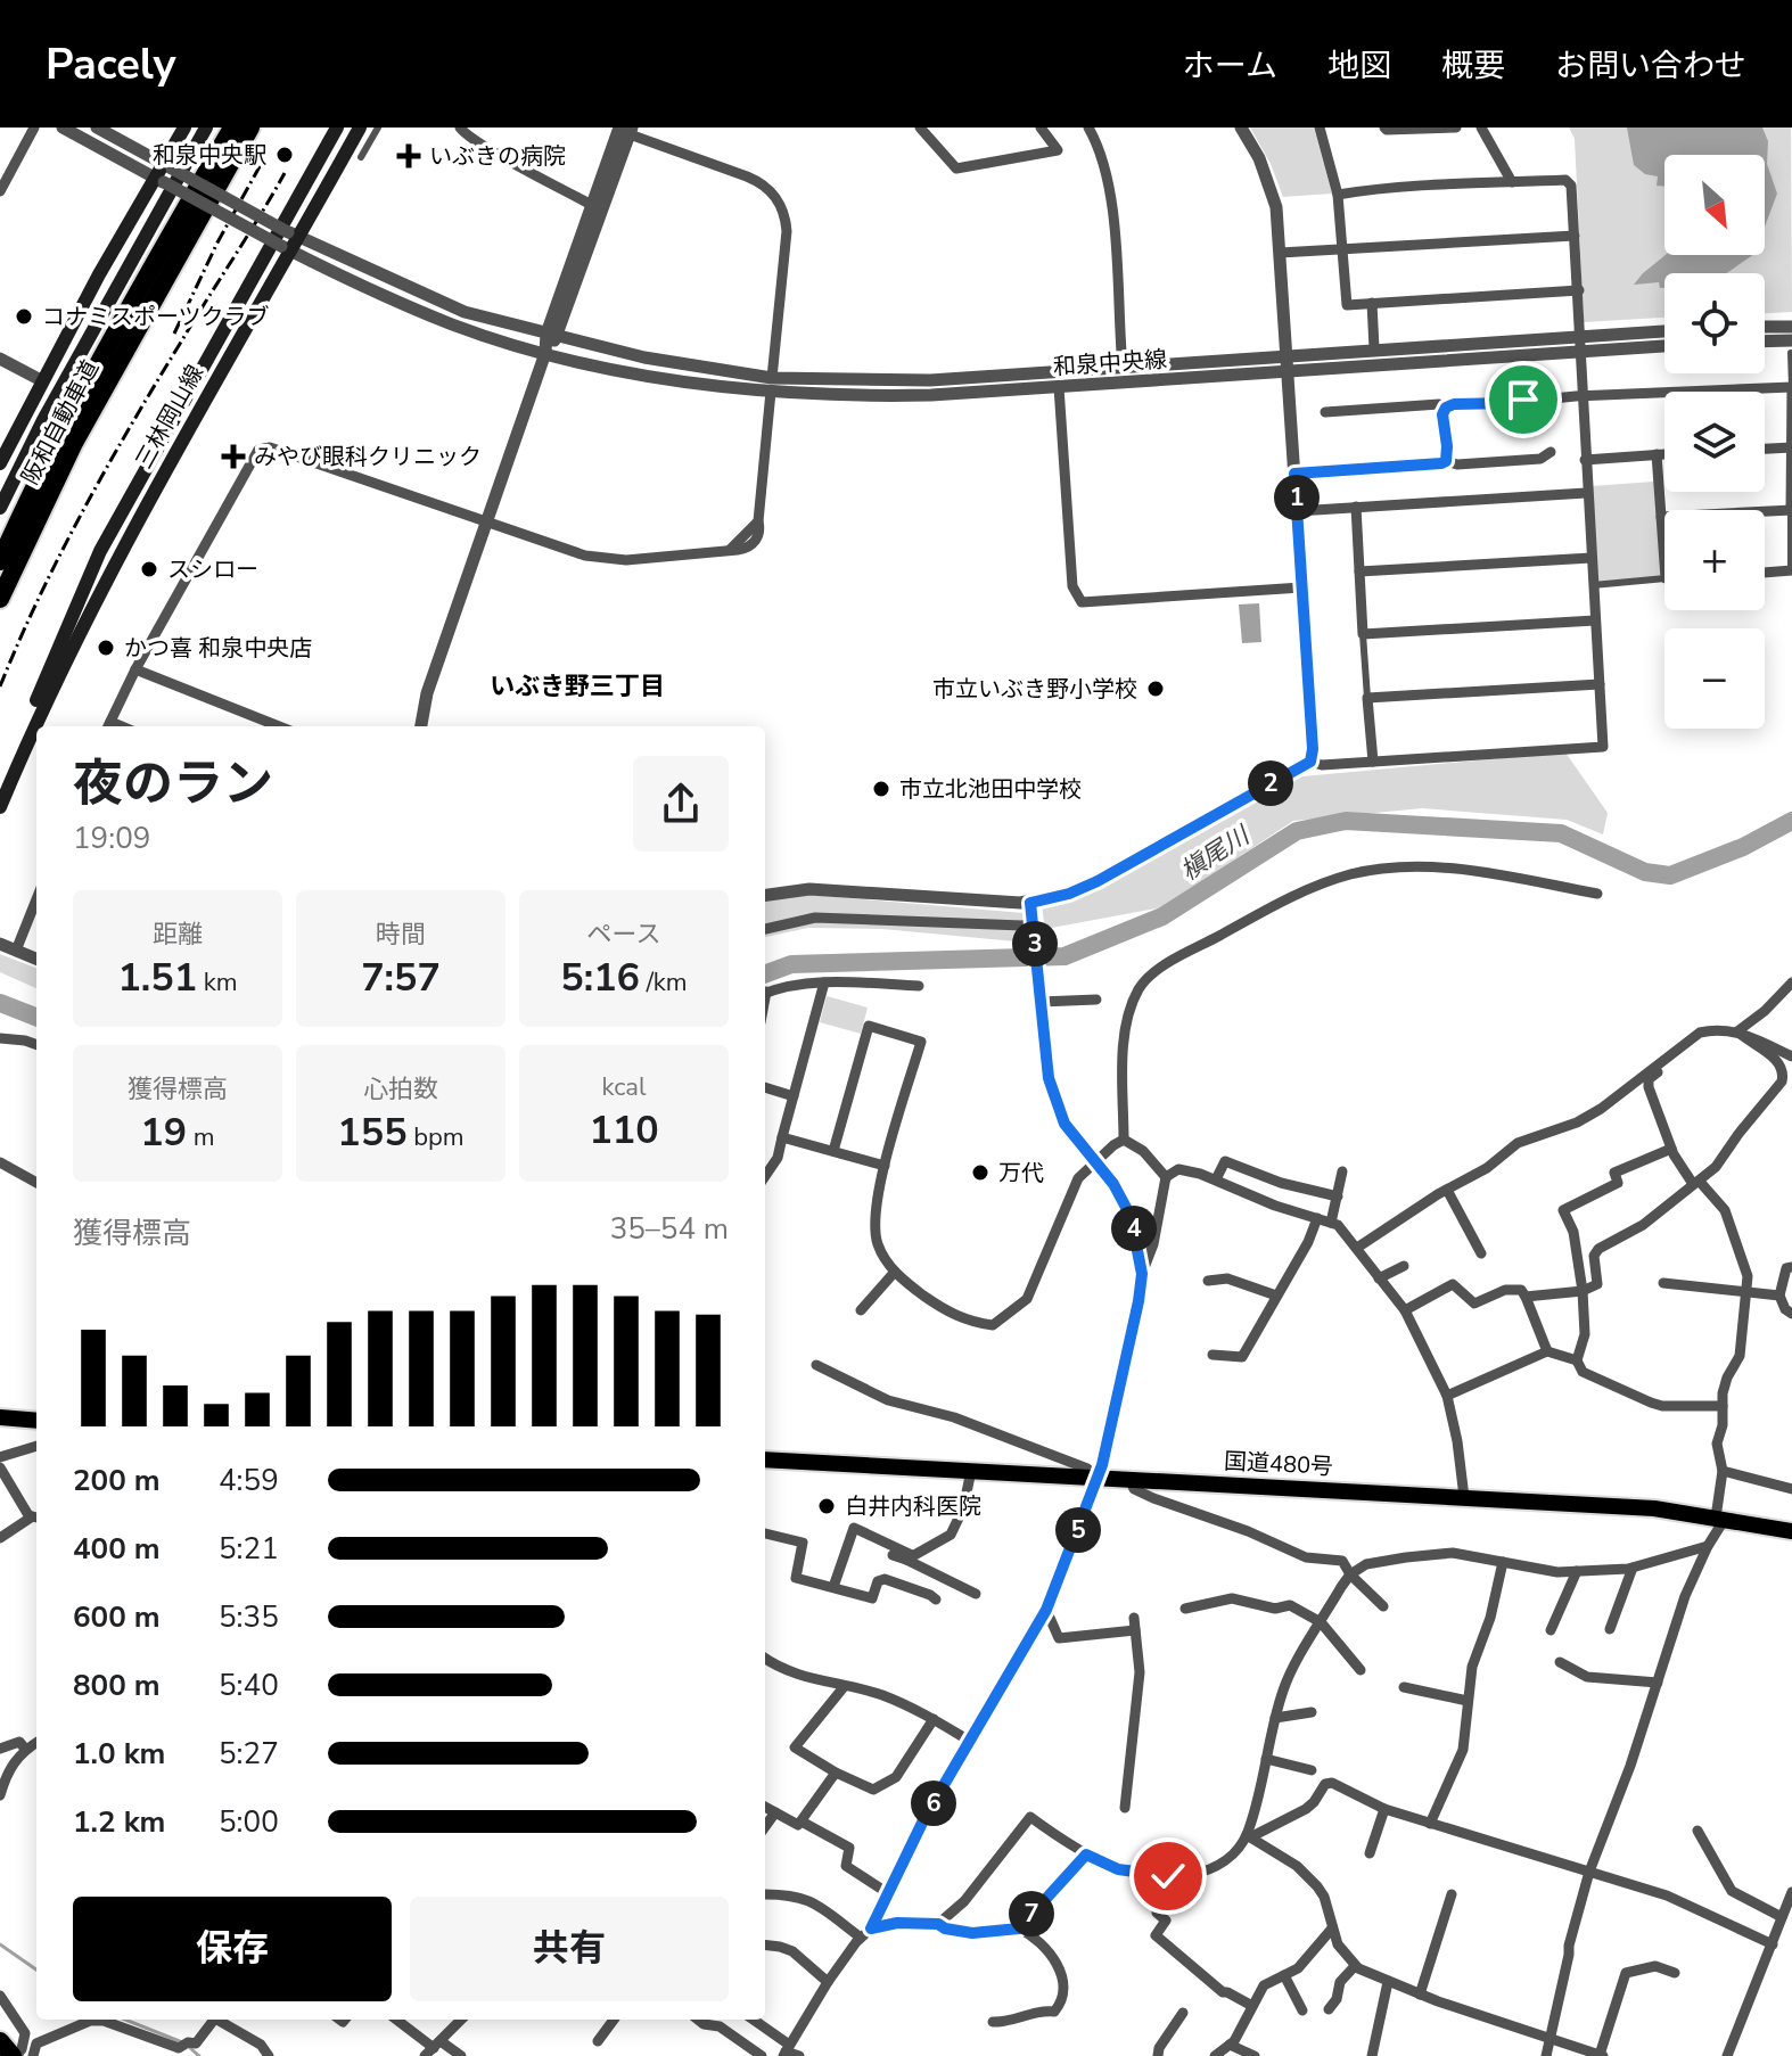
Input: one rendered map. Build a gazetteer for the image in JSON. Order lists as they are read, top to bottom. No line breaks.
{"streets":{"highway":["阪和自動車道","国道480号"],"main road":["三林岡山線"],"street":["和泉中央線"]},"crossings":[["和泉中央線","三林岡山線"]],"districts":["いぶき野三丁目"],"water":["槇尾川"],"places":{"other":["和泉中央駅","コナミスポーツクラブ","スシロー","かつ喜 和泉中央店","市立いぶき野小学校","市立北池田中学校","万代","白井内科医院"],"health":["いぶきの病院","みやび眼科クリニック"]},"north":"bottom right","page":{"header":"Pacely","nav":["ホーム","地図","概要","お問い合わせ"],"map_buttons":["+","−"],"pins":["1","2","3","4","5","6","7"],"heading":["夜のラン","19:09"],"stats":[["距離","1.51 km"],["時間","7:57"],["ペース","5:16 /km"],["獲得標高","19 m"],["心拍数","155 bpm"],["kcal","110"]],"chart":["獲得標高","35–54 m"],"list":[{"name":"200 m","note":"4:59"},{"name":"400 m","note":"5:21"},{"name":"600 m","note":"5:35"},{"name":"800 m","note":"5:40"},{"name":"1.0 km","note":"5:27"},{"name":"1.2 km","note":"5:00"}],"buttons":["保存","共有"]}}
